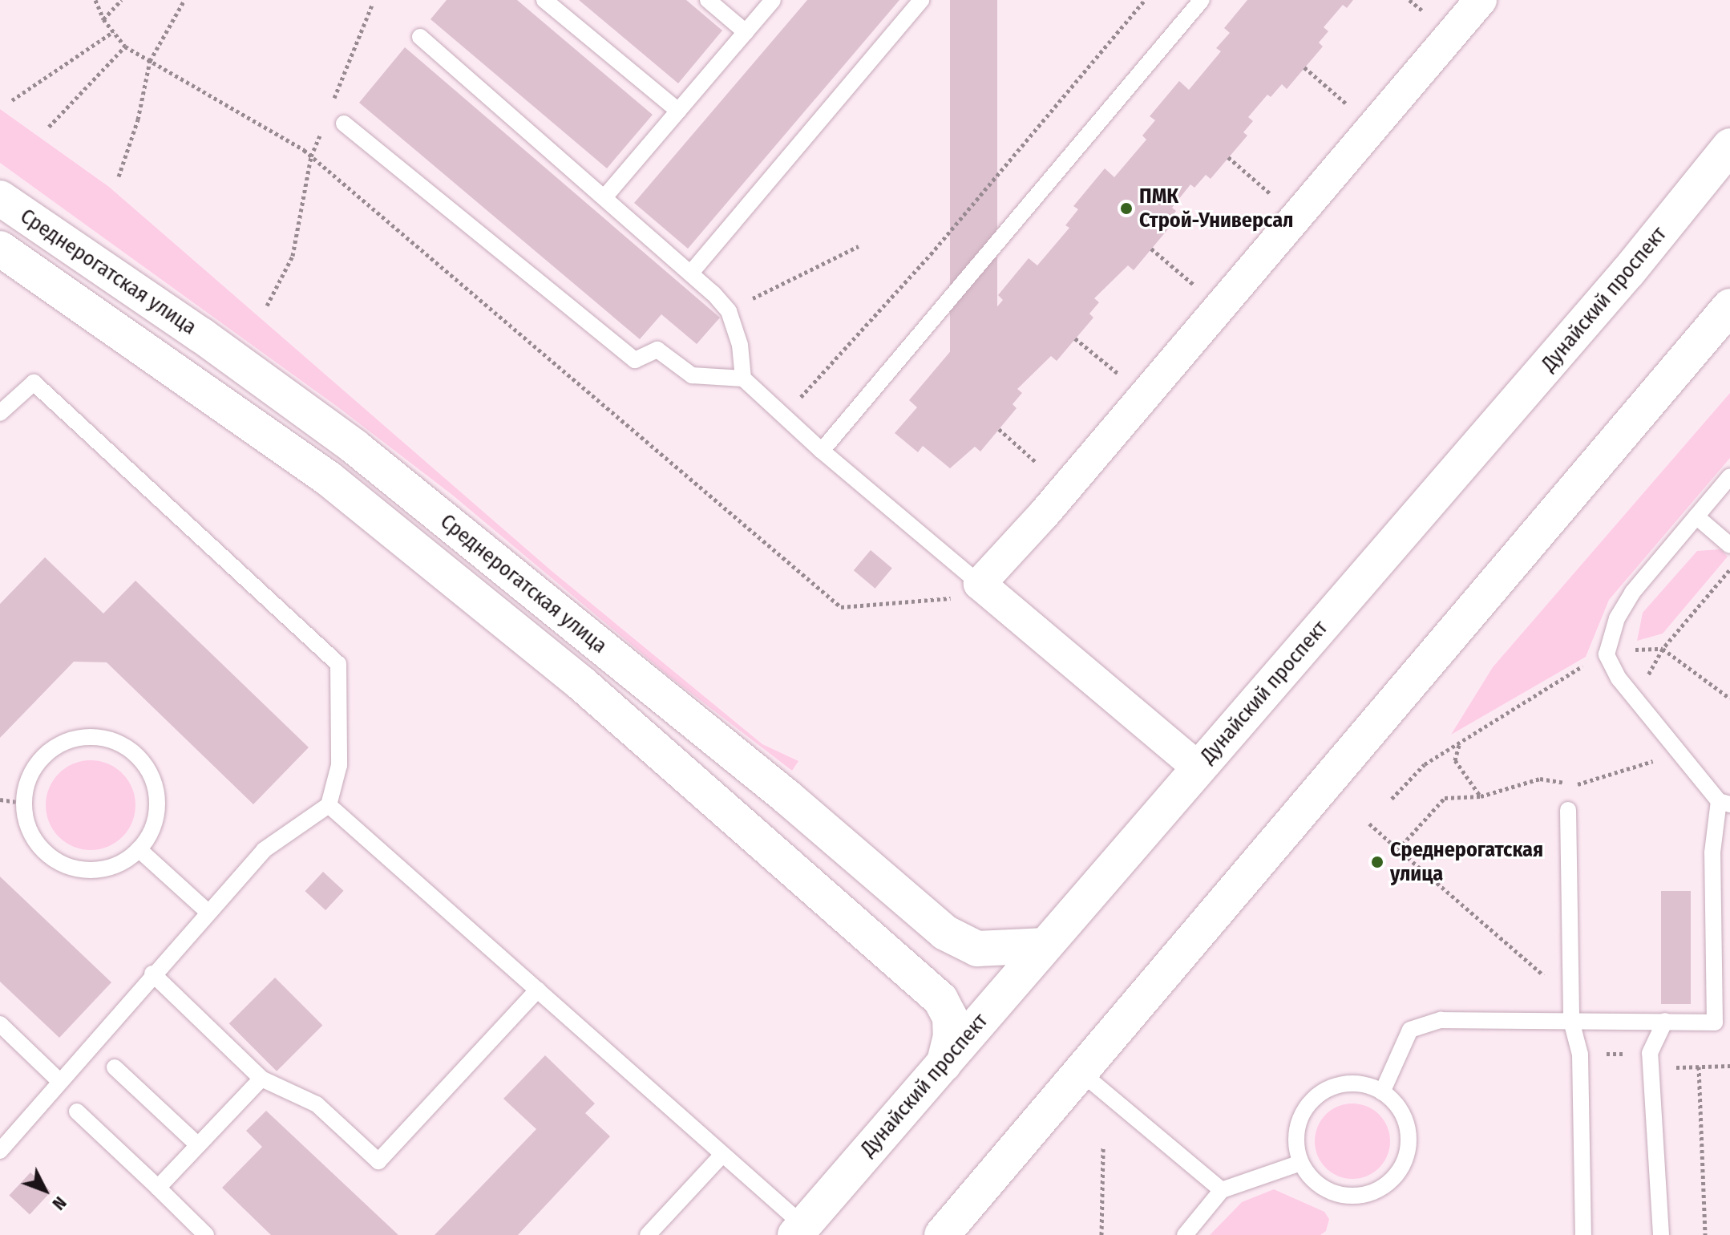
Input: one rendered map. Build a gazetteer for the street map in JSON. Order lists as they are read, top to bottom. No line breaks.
{"streets":{"main road":["Среднерогатская улица","Дунайский проспект"]},"crossings":[["Среднерогатская улица","Дунайский проспект"]],"places":["ПМК Строй-Универсал","Среднерогатская улица"],"north":"bottom right"}
